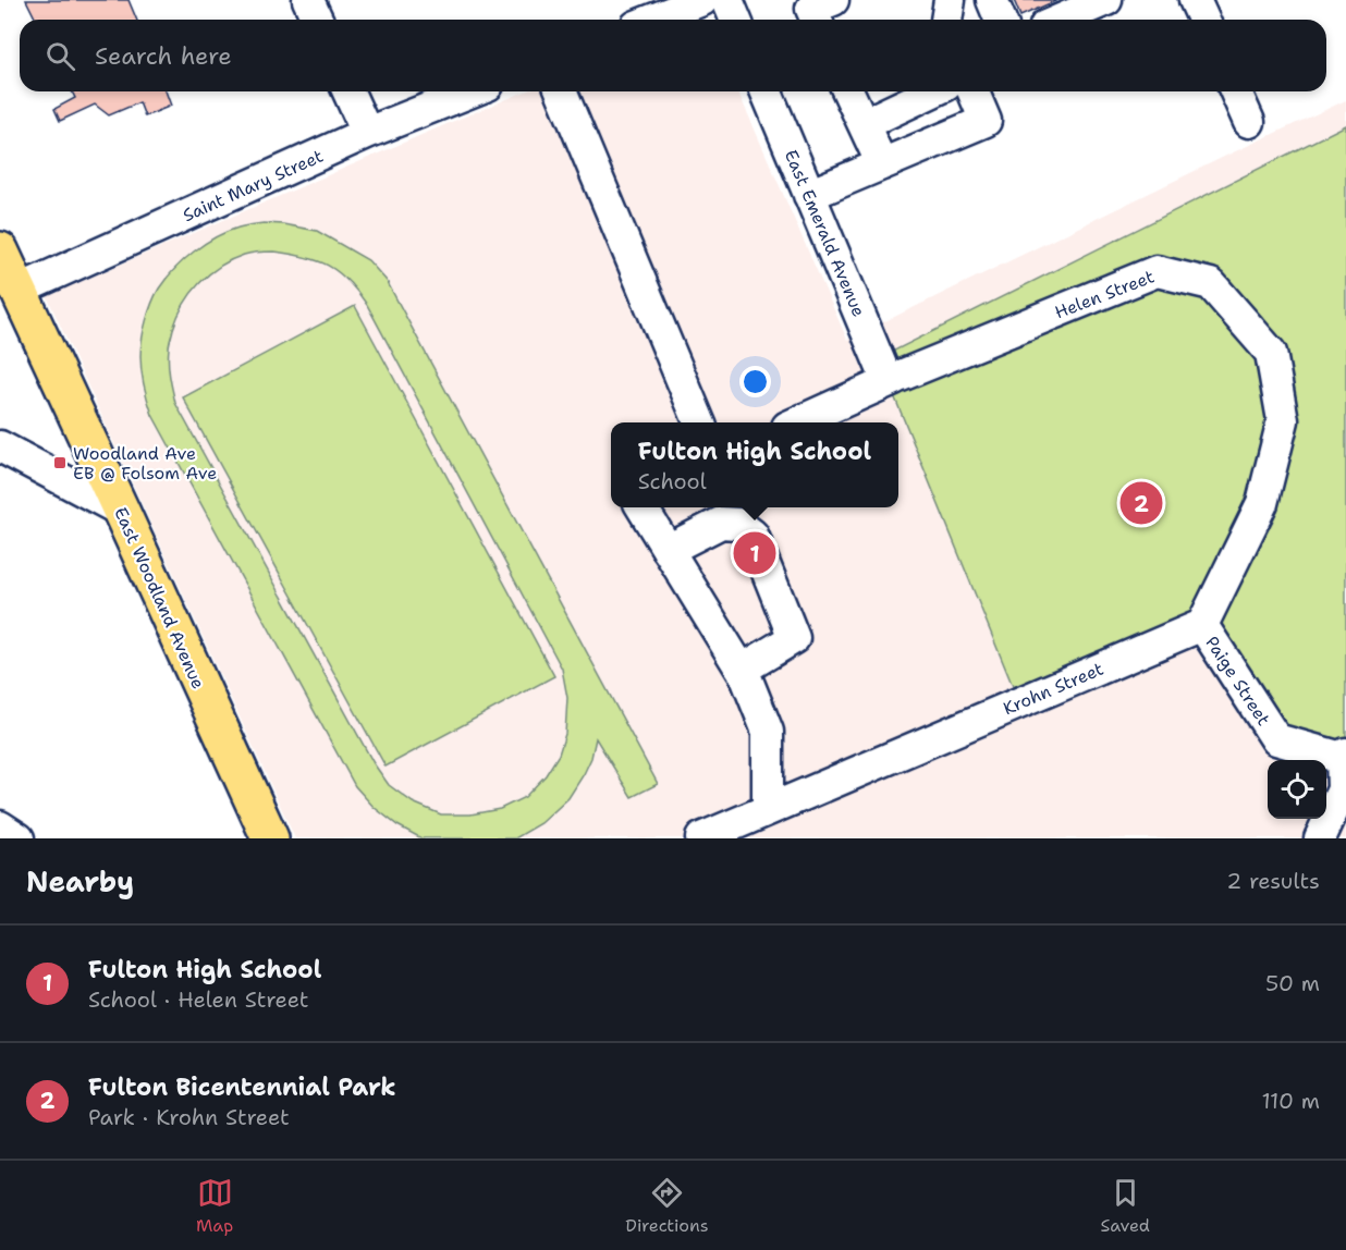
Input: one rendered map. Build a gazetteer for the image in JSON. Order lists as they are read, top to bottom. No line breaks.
{"streets":{"main road":["East Woodland Avenue"],"street":["Saint Mary Street","East Emerald Avenue","Helen Street","Paige Street","Krohn Street"]},"crossings":[["Saint Mary Street","East Woodland Avenue"],["East Emerald Avenue","Helen Street"],["Helen Street","Paige Street"],["Helen Street","Krohn Street"],["Paige Street","Krohn Street"]],"places":{"transit":["Woodland Ave EB @ Folsom Ave"]},"page":{"search":"Search here","popup":["Fulton High School","School"],"pins":["2","1"],"heading":["Nearby","2 results"],"list":[{"mark":"1","name":"Fulton High School","note":"School · Helen Street","value":"50 m"},{"mark":"2","name":"Fulton Bicentennial Park","note":"Park · Krohn Street","value":"110 m"}],"nav":["Map","Directions","Saved"]}}
